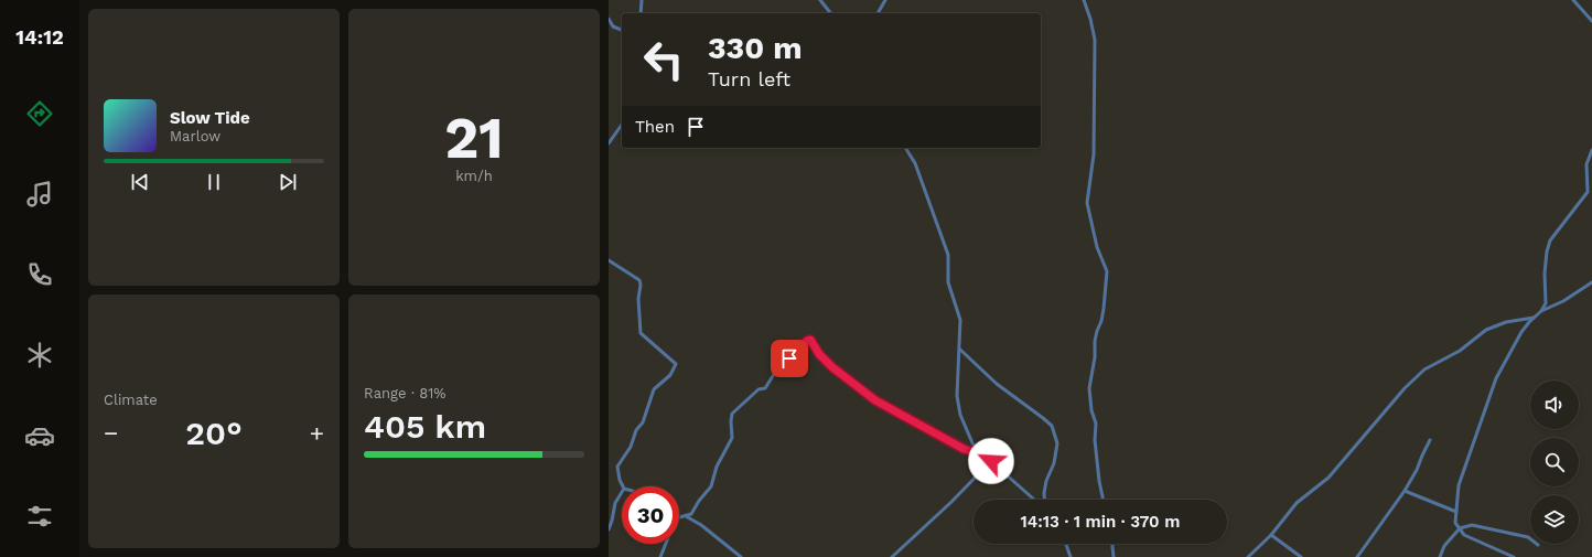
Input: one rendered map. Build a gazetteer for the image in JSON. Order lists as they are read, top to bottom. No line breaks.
{"page":{"tabs":"14:12","tile":[["21","km/h"],"Climate",["Range · 81%","405 km"]],"turn":["330 m","Turn left"],"song":["Slow Tide","Marlow"],"then":"Then","heat":["−","20°","+"],"limit":"30","trip":"14:13 · 1 min · 370 m"}}
